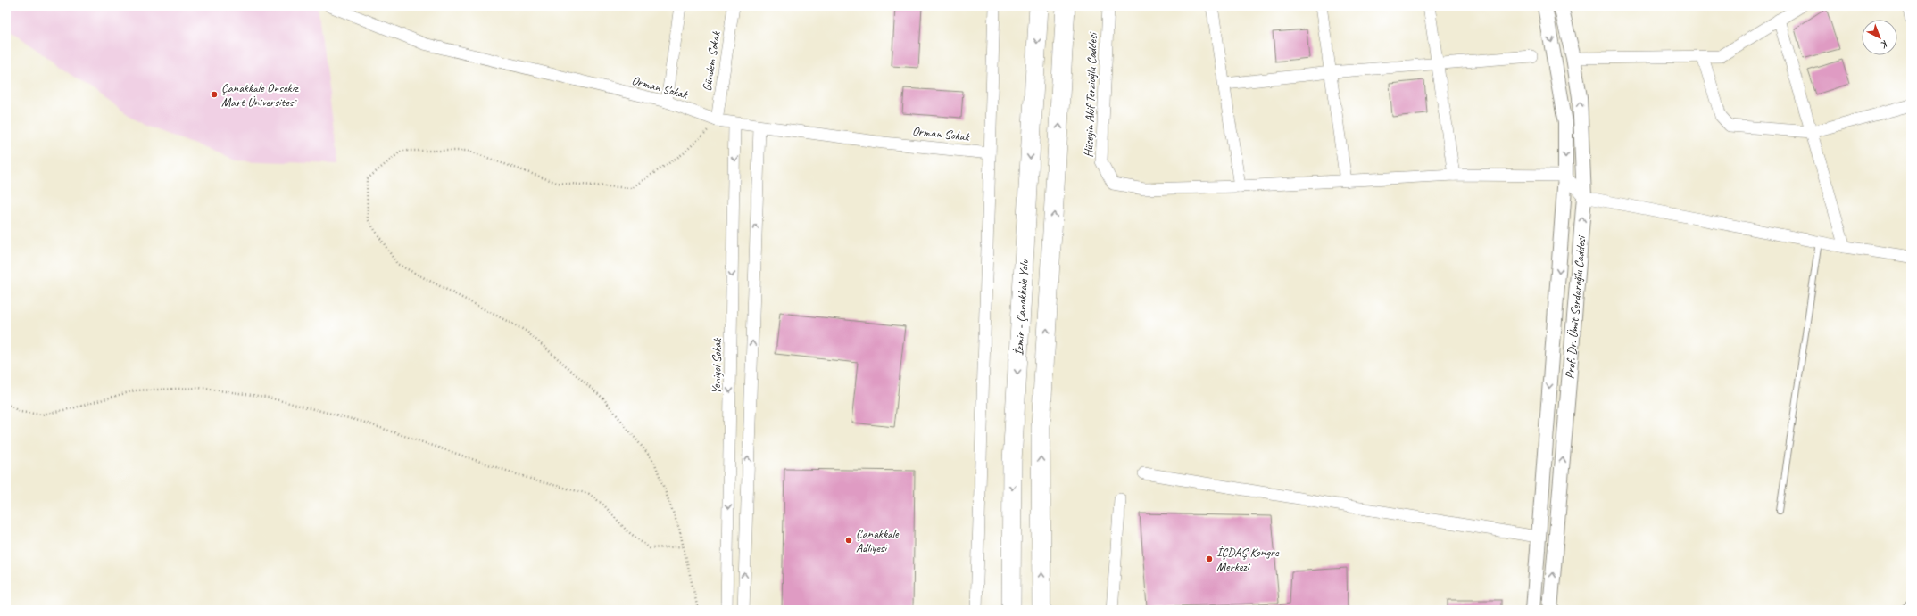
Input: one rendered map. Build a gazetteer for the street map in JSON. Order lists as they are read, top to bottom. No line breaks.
{"streets":{"highway":["İzmir - Çanakkale Yolu"],"street":["Gündem Sokak","Orman Sokak","Hüseyin Akif Terzioğlu Caddesi","Prof. Dr. Ümit Serdaroğlu Caddesi","Yeniyol Sokak"]},"crossings":[["Gündem Sokak","Orman Sokak"],["Orman Sokak","Yeniyol Sokak"]],"places":["Çanakkale Onsekiz Mart Üniversitesi","Çanakkale Adliyesi","İÇDAŞ Kongre Merkezi"],"north":"bottom right"}
